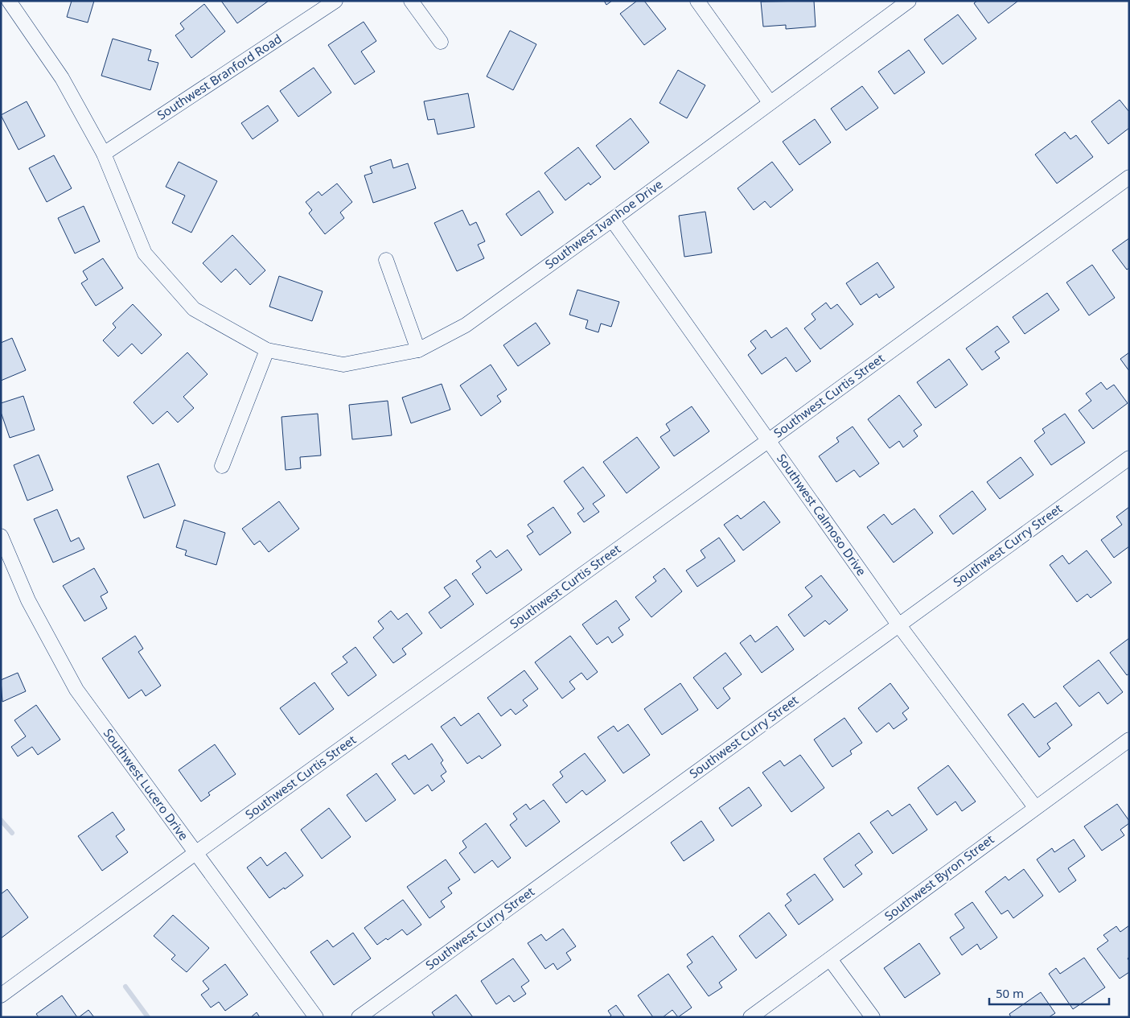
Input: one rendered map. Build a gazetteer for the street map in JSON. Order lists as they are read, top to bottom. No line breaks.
{"streets":{"street":["Southwest Branford Road","Southwest Ivanhoe Drive","Southwest Curtis Street","Southwest Calmoso Drive","Southwest Curry Street","Southwest Lucero Drive","Southwest Byron Street"]},"crossings":[["Southwest Branford Road","Southwest Ivanhoe Drive"],["Southwest Ivanhoe Drive","Southwest Calmoso Drive"],["Southwest Curtis Street","Southwest Calmoso Drive"],["Southwest Curtis Street","Southwest Lucero Drive"],["Southwest Calmoso Drive","Southwest Curry Street"],["Southwest Calmoso Drive","Southwest Byron Street"]],"scale_bar":"50 m"}
